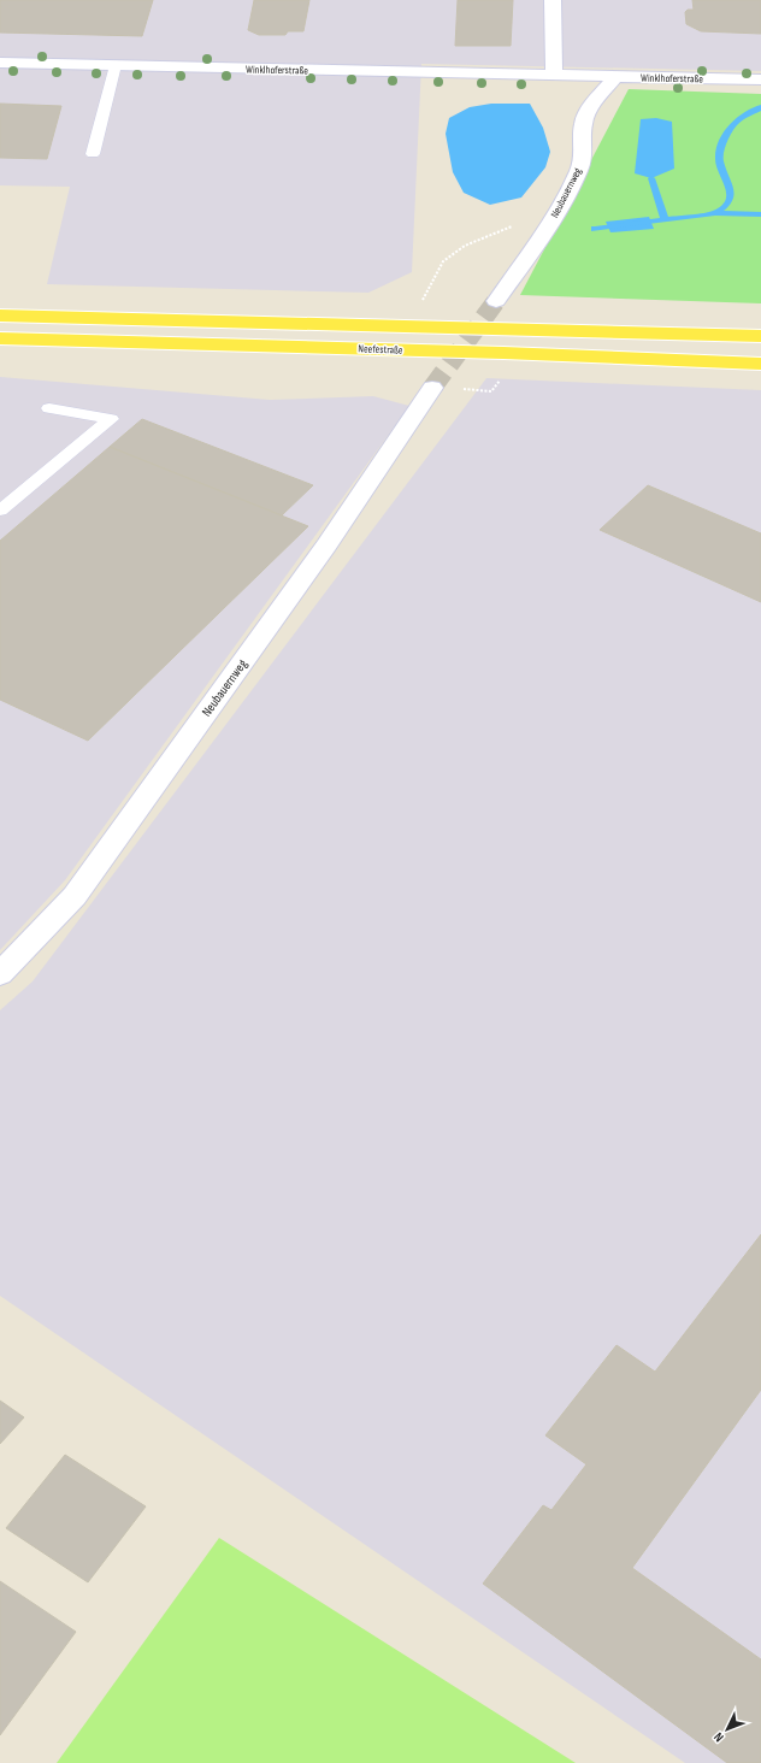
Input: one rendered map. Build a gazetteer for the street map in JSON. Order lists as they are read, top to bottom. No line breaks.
{"streets":{"main road":["Neefestraße"],"street":["Winklhoferstraße","Neubauernweg"]},"crossings":[["Winklhoferstraße","Neubauernweg"]],"north":"bottom left"}
